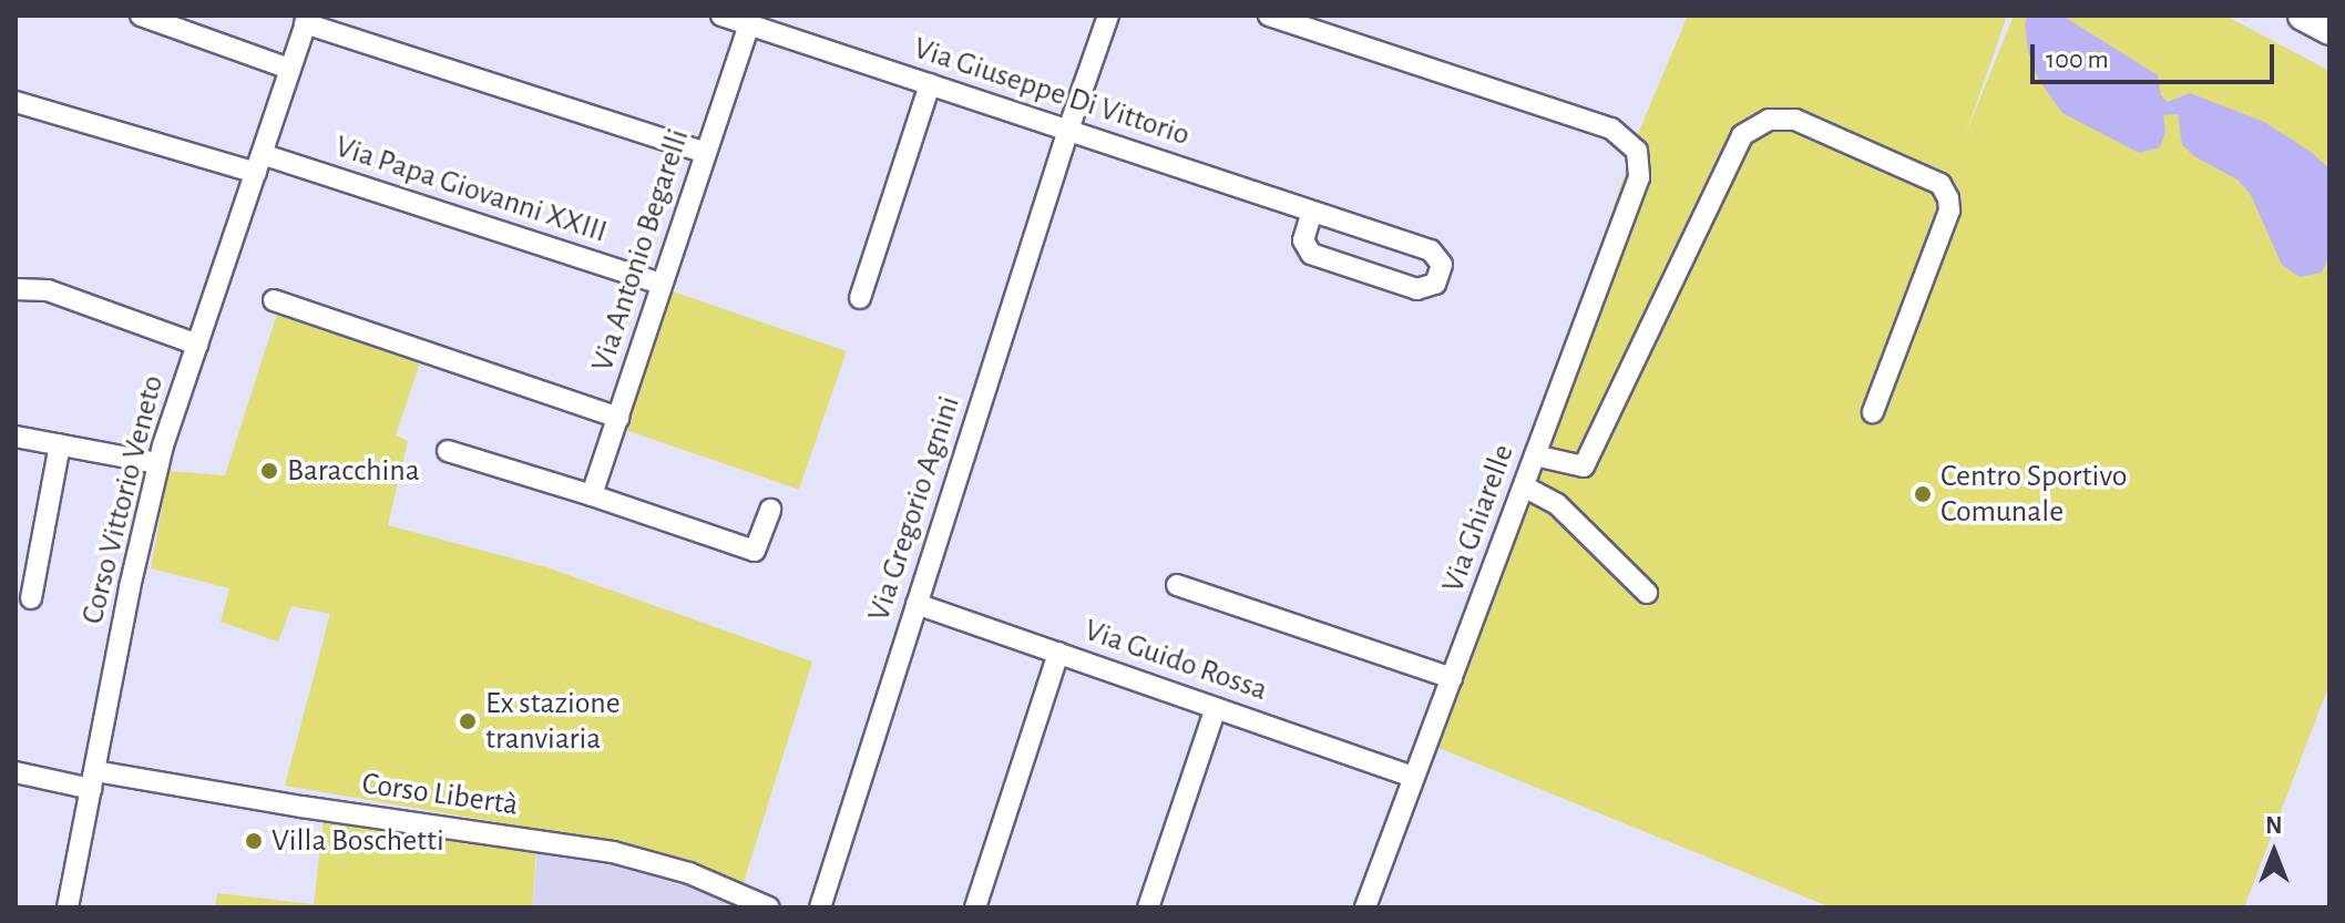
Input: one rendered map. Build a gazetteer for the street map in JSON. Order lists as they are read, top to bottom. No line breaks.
{"streets":{"street":["Via Giuseppe Di Vittorio","Via Papa Giovanni XXIII","Via Antonio Begarelli","Corso Vittorio Veneto","Via Gregorio Agnini","Via Ghiarelle","Via Guido Rossa","Corso Libertà"]},"crossings":[["Via Giuseppe Di Vittorio","Via Antonio Begarelli"],["Via Giuseppe Di Vittorio","Via Gregorio Agnini"],["Via Papa Giovanni XXIII","Via Antonio Begarelli"],["Via Papa Giovanni XXIII","Corso Vittorio Veneto"],["Corso Vittorio Veneto","Corso Libertà"],["Via Gregorio Agnini","Via Guido Rossa"],["Via Ghiarelle","Via Guido Rossa"]],"places":["Baracchina","Centro Sportivo Comunale","Ex stazione tranviaria","Villa Boschetti"],"scale_bar":"100 m","north":"top"}
